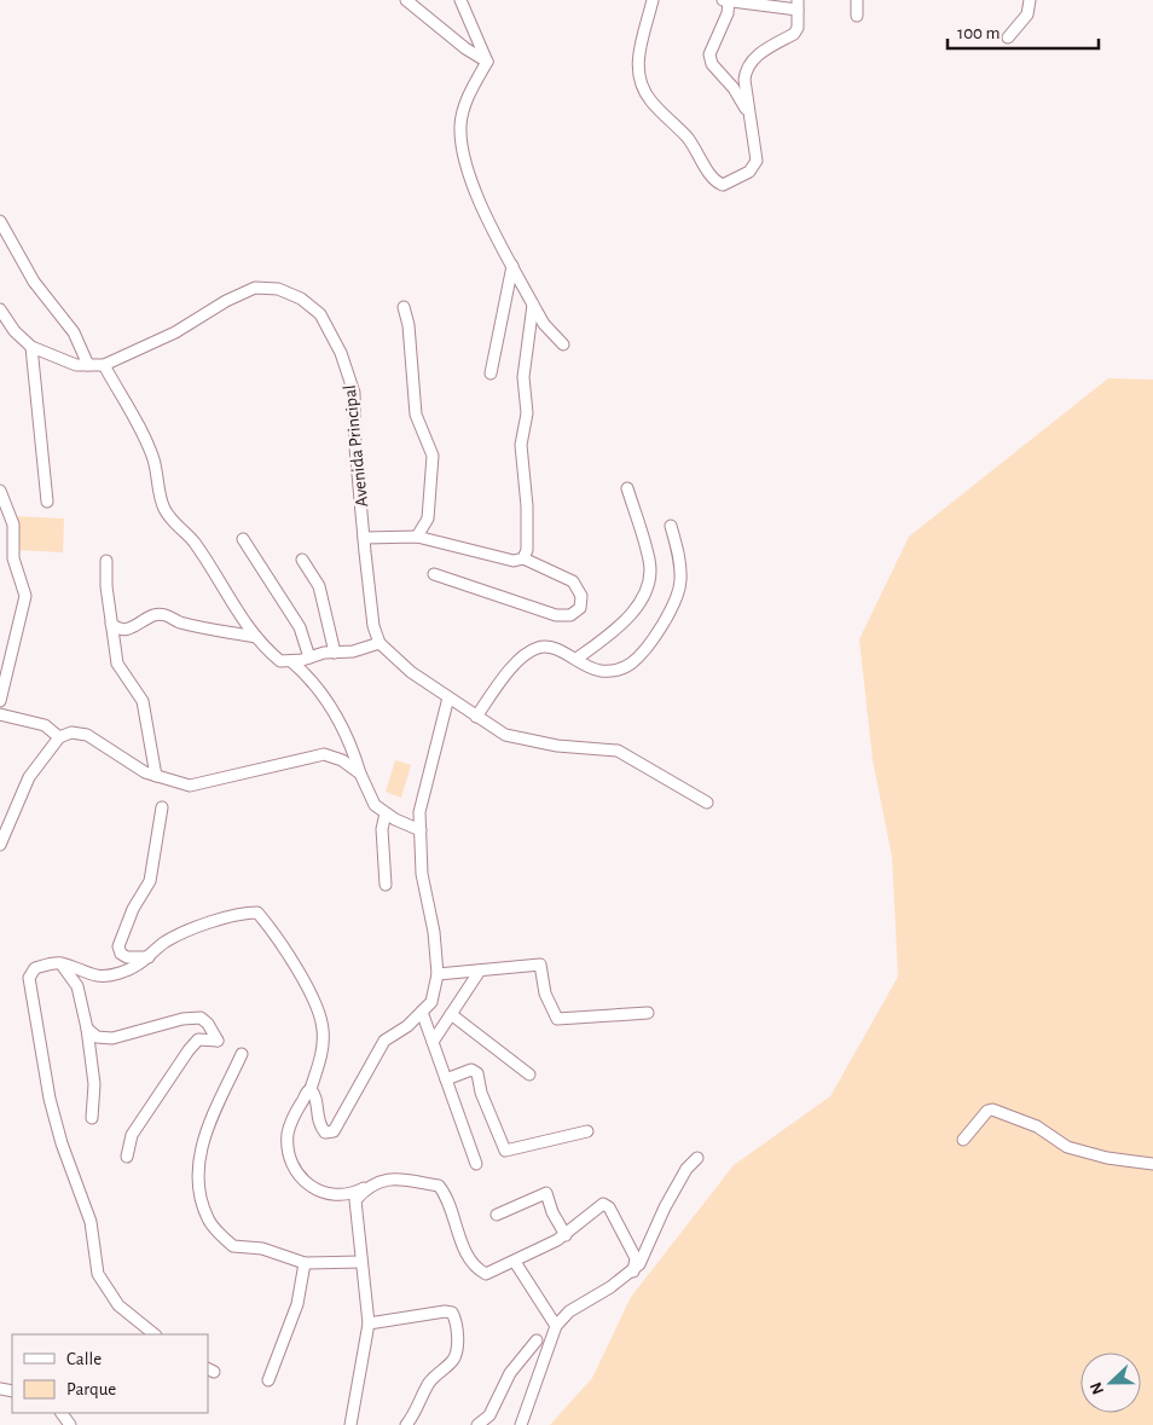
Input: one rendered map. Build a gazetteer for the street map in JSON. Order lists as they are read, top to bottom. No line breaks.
{"streets":{"street":["Avenida Principal"]},"legend":["Calle","Parque"],"scale_bar":"100 m","north":"left"}
